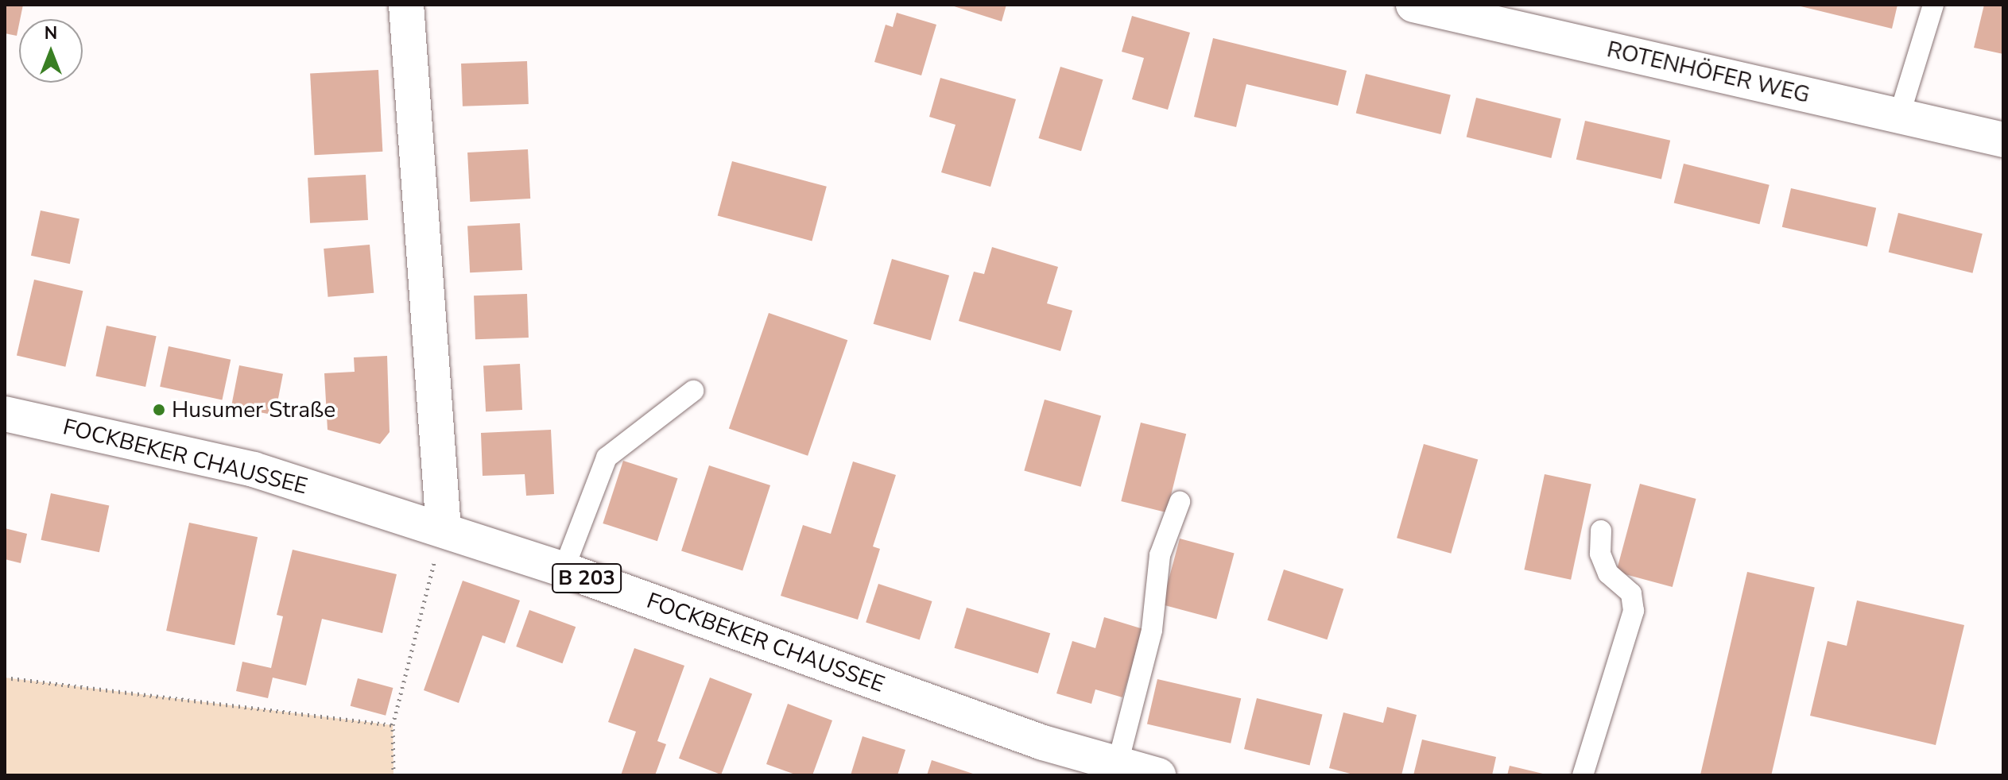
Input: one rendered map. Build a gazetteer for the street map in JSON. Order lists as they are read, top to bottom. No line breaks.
{"streets":{"main road":["ROTENHÖFER WEG","FOCKBEKER CHAUSSEE","B 203"]},"places":["Husumer Straße"],"north":"top"}
